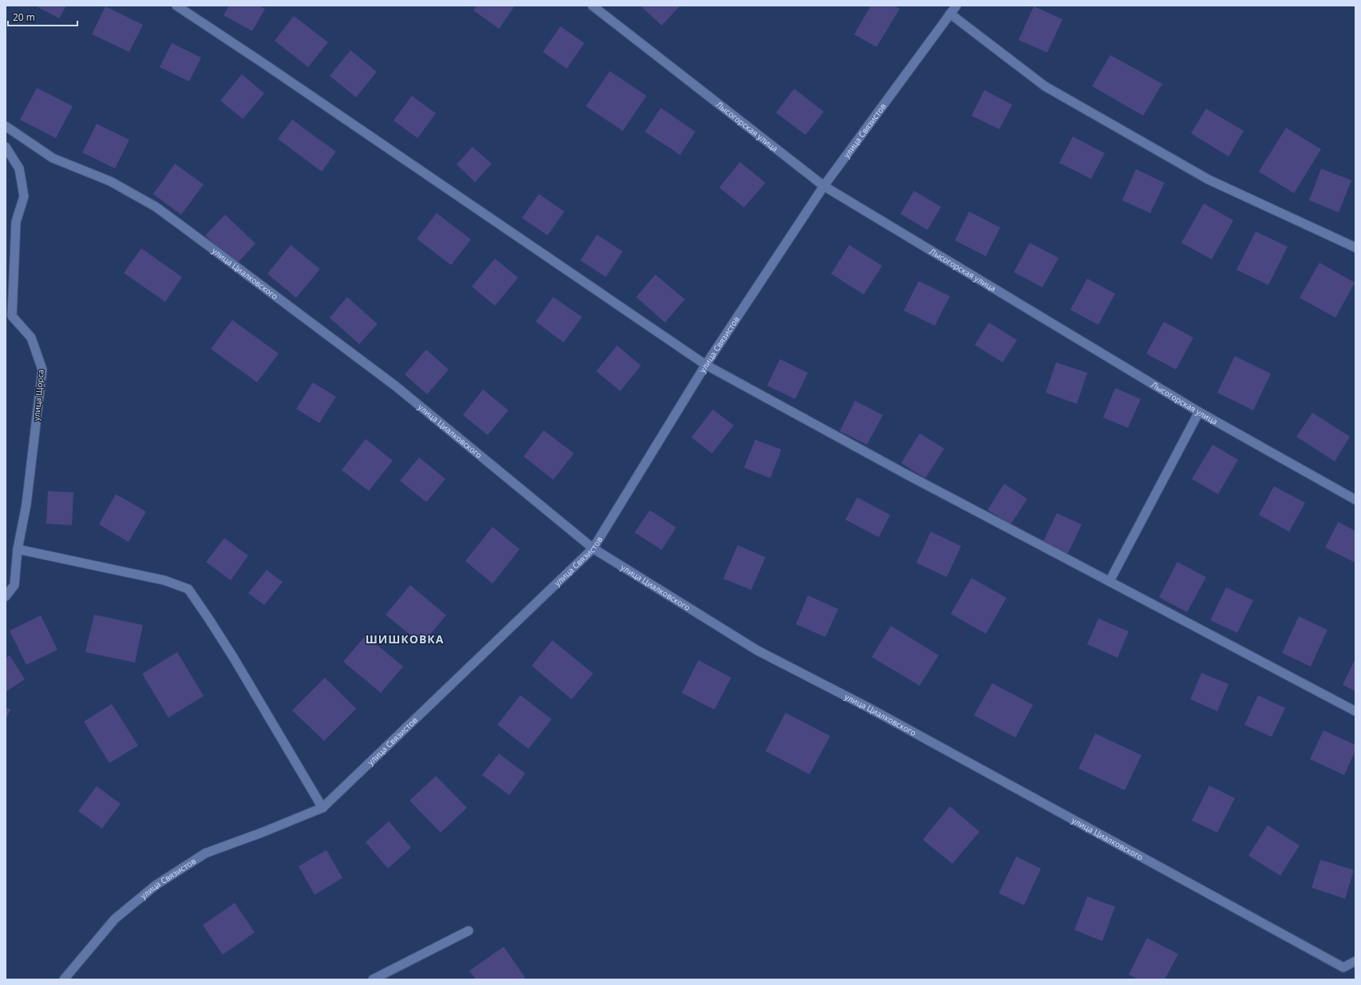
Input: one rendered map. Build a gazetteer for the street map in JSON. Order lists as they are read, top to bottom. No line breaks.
{"streets":{"street":["Лысогорская улица","улица Связистов","улица Циалковского","улица Щорса"]},"crossings":[["Лысогорская улица","улица Связистов"],["улица Связистов","улица Циалковского"]],"districts":["ШИШКОВКА"],"scale_bar":"20 m"}
